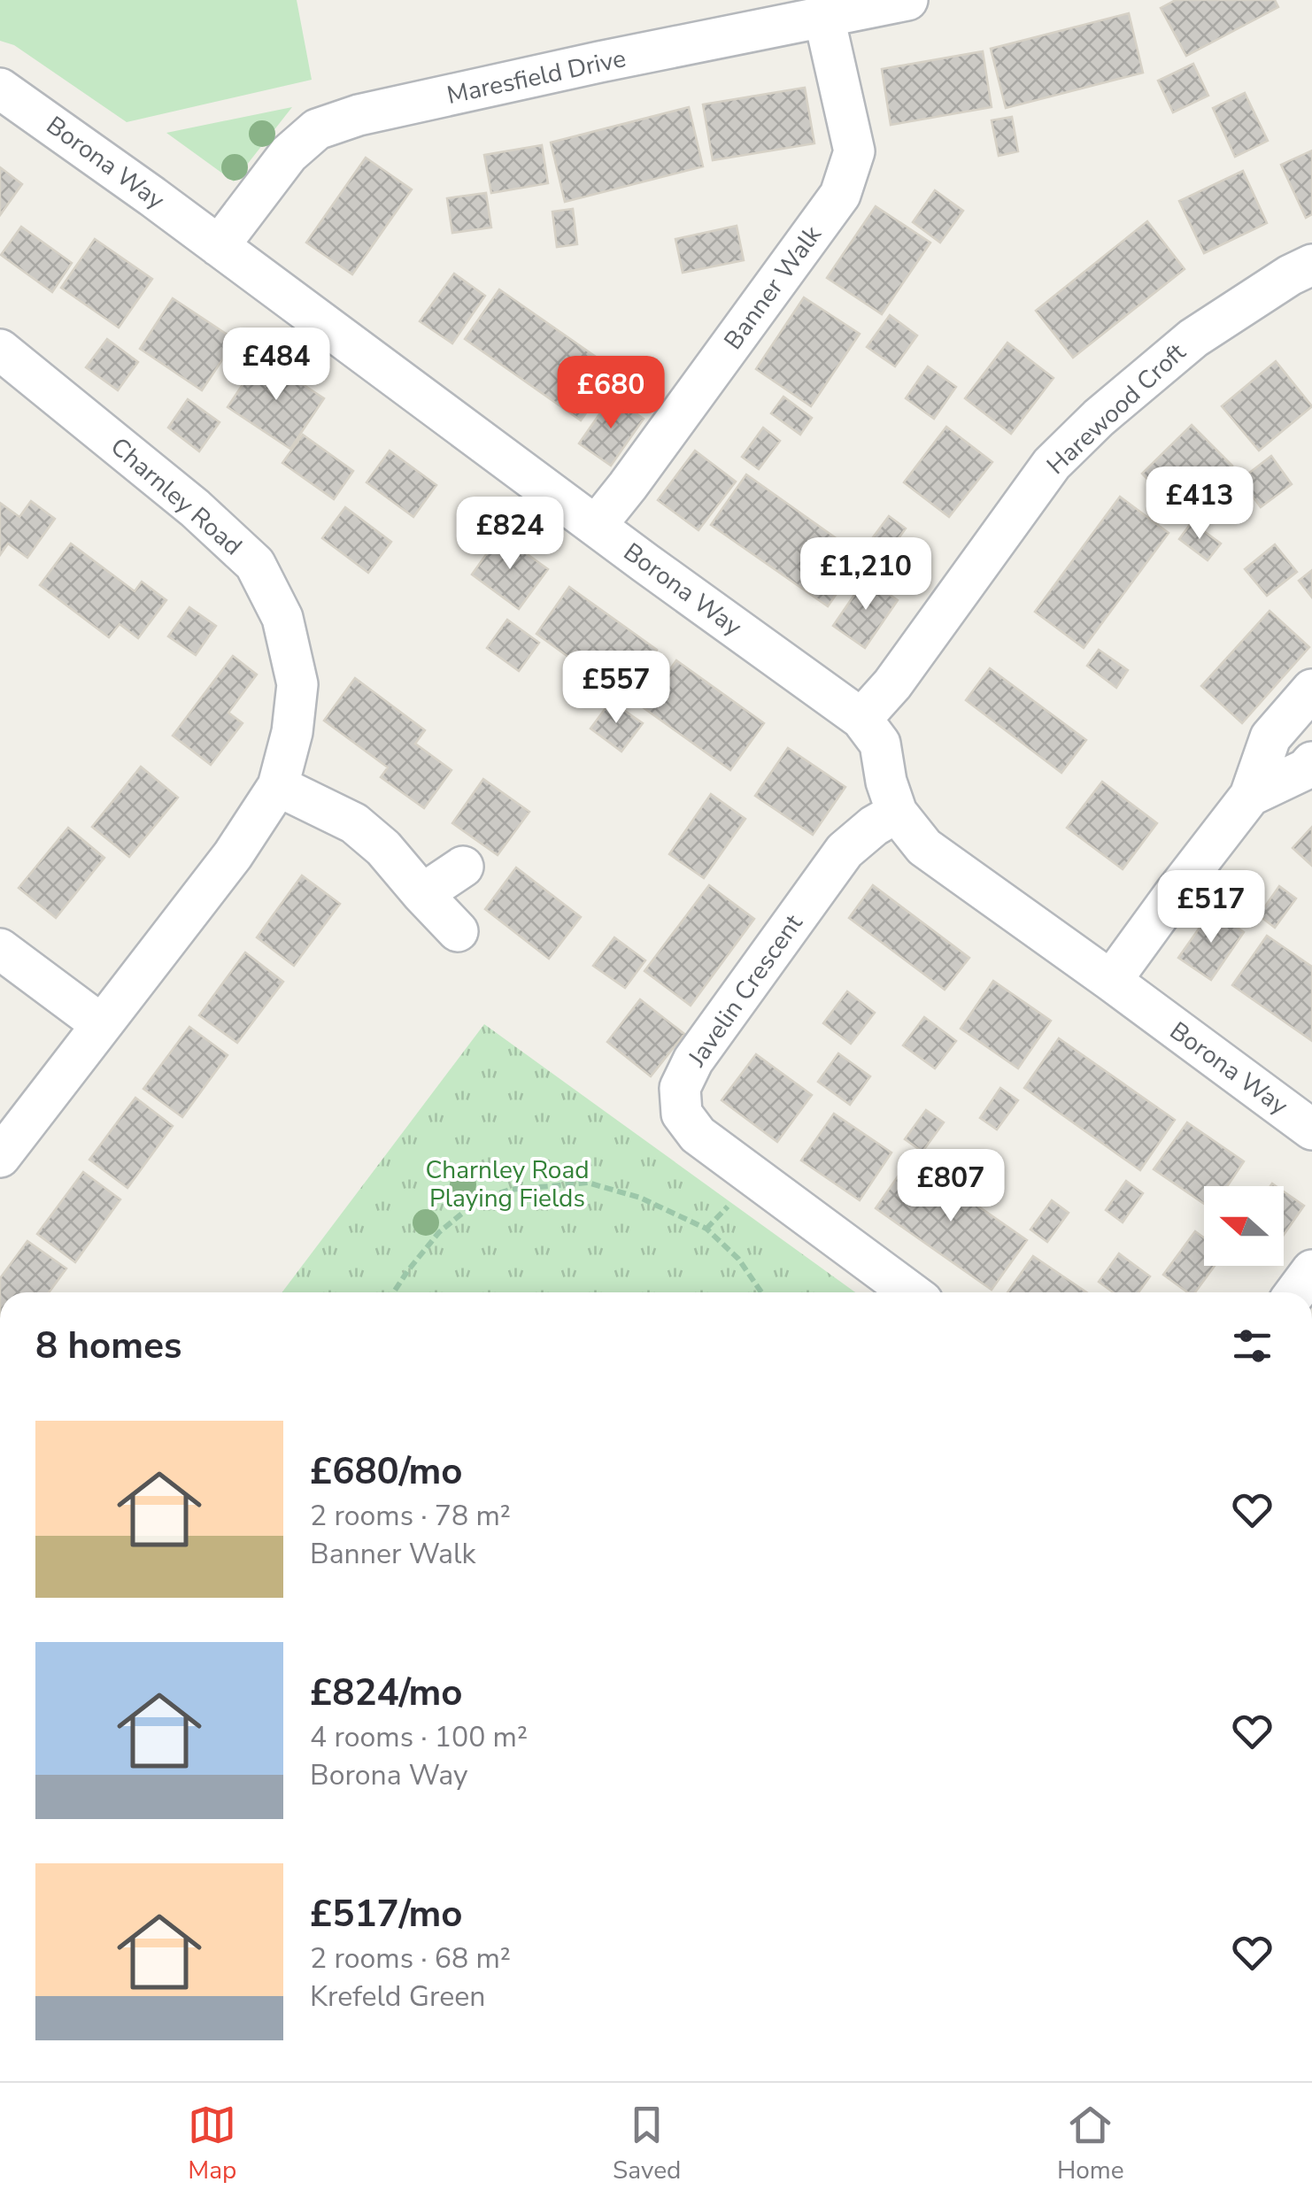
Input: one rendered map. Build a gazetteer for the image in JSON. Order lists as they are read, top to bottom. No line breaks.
{"streets":{"street":["Maresfield Drive","Borona Way","Banner Walk","Harewood Croft","Charnley Road","Javelin Crescent"]},"crossings":[["Maresfield Drive","Borona Way"],["Maresfield Drive","Banner Walk"],["Borona Way","Banner Walk"],["Borona Way","Harewood Croft"],["Borona Way","Javelin Crescent"]],"parks":["Charnley Road Playing Fields"],"north":"left","page":{"price":["£484","£680","£413","£824","£1,210","£557","£517","£807"],"heading":"8 homes","list":[{"name":"£680/mo","note":"2 rooms · 78 m² · Banner Walk"},{"name":"£824/mo","note":"4 rooms · 100 m² · Borona Way"},{"name":"£517/mo","note":"2 rooms · 68 m² · Krefeld Green"}],"tabs":["Map","Saved","Home"]}}
